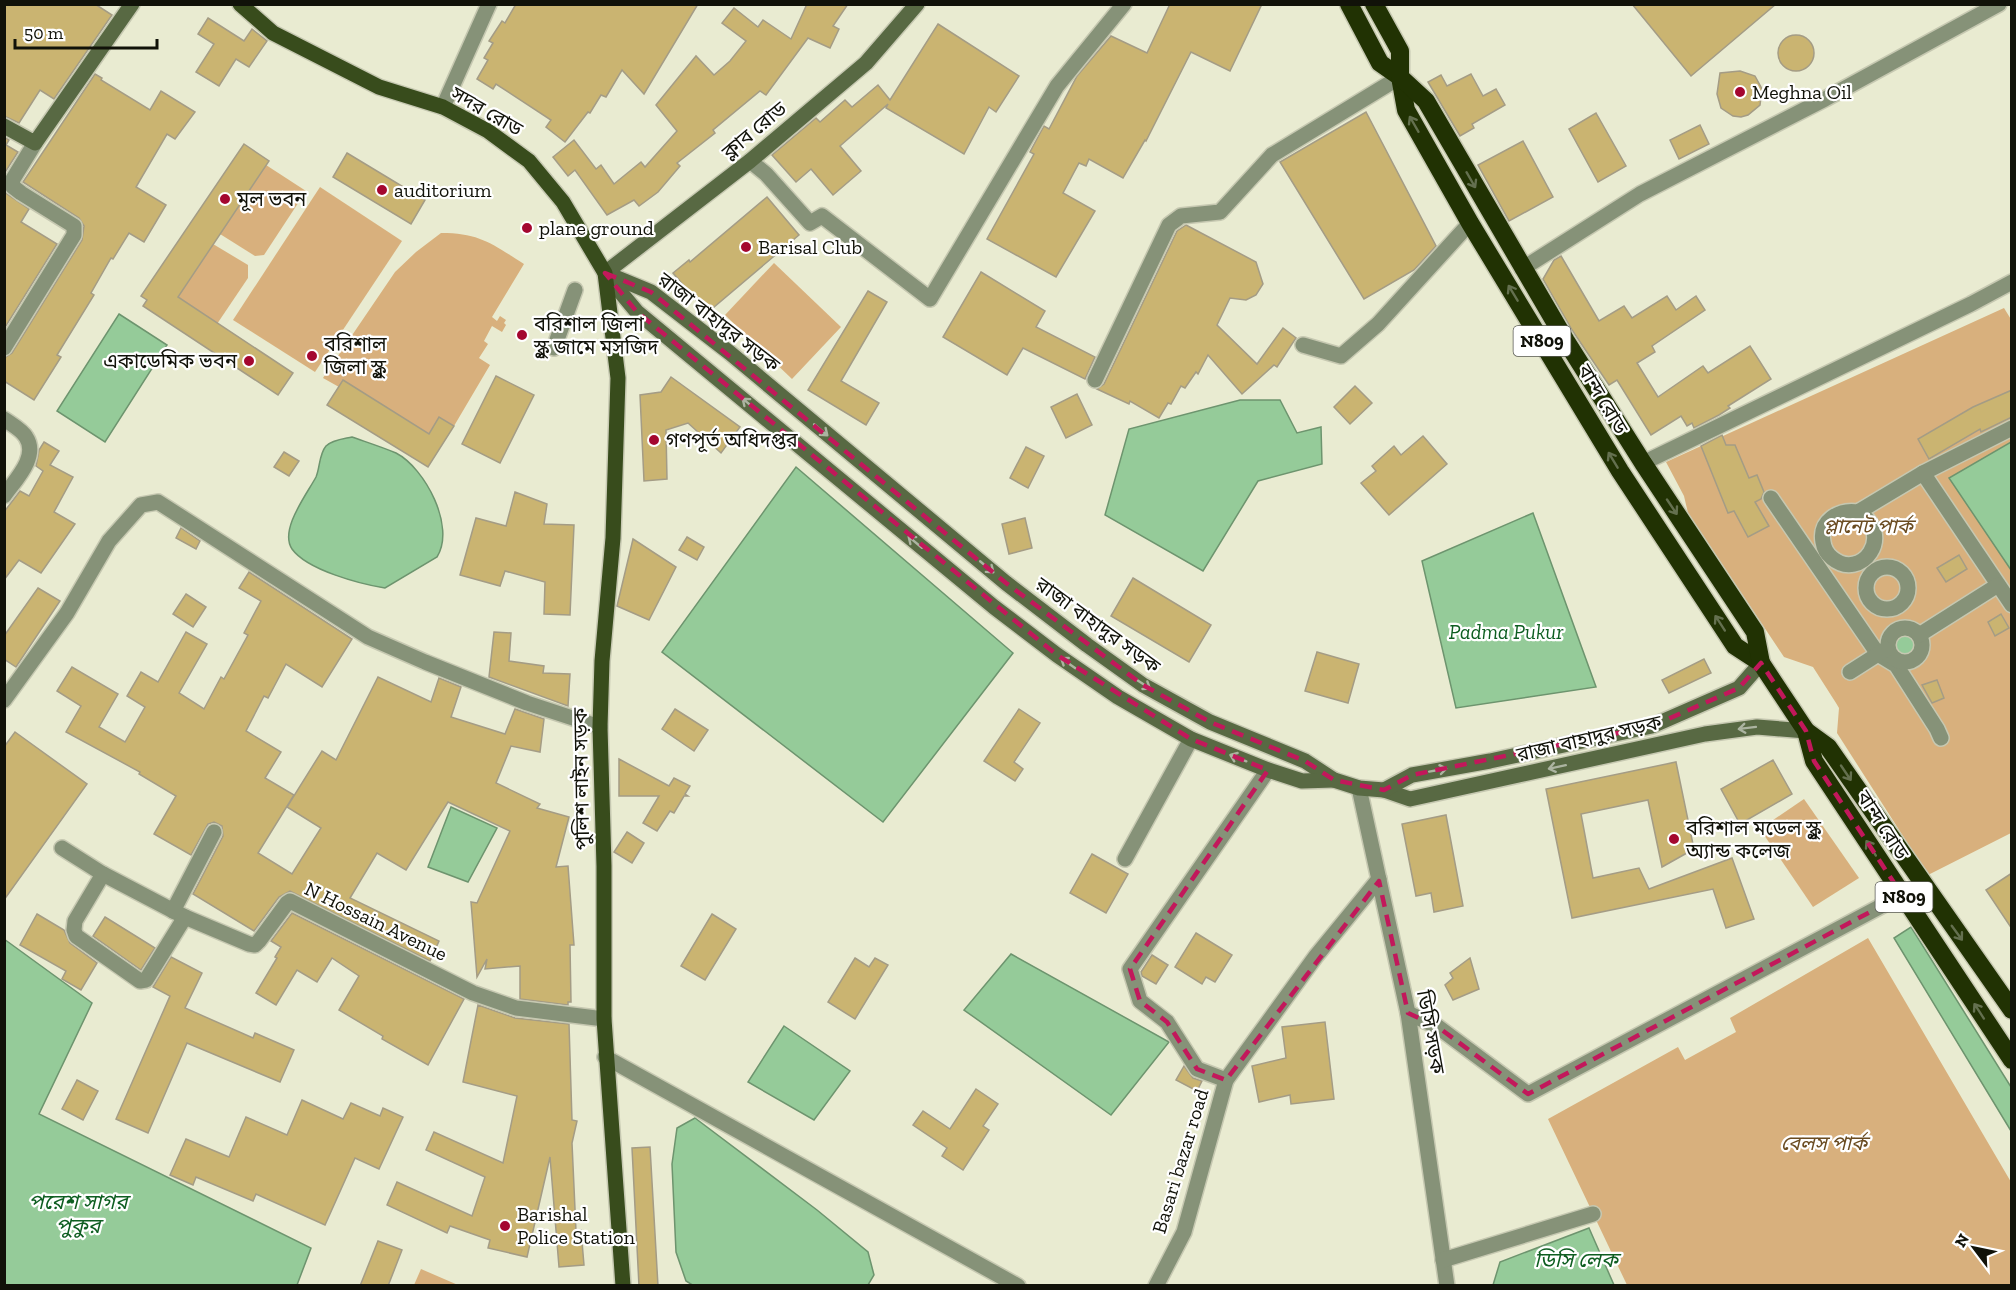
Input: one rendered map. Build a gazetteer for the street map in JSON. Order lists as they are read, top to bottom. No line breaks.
{"streets":{"highway":["N809","বান্দ রোড"],"main road":["সদর রোড","ক্লাব রোড","রাজা বাহাদুর সড়ক","পুলিশ লাইন সড়ক"],"street":["N Hossain Avenue","ডিসি সড়ক","Basari bazar road"]},"crossings":[["সদর রোড","ক্লাব রোড"],["সদর রোড","রাজা বাহাদুর সড়ক"],["সদর রোড","পুলিশ লাইন সড়ক"],["ক্লাব রোড","রাজা বাহাদুর সড়ক"],["ক্লাব রোড","পুলিশ লাইন সড়ক"],["রাজা বাহাদুর সড়ক","বান্দ রোড"],["রাজা বাহাদুর সড়ক","পুলিশ লাইন সড়ক"],["রাজা বাহাদুর সড়ক","ডিসি সড়ক"],["পুলিশ লাইন সড়ক","N Hossain Avenue"]],"water":["Padma Pukur","পরেশ সাগর পুকুর","ডিসি লেক"],"parks":["প্লানেট পার্ক","বেলস পার্ক"],"places":["Meghna Oil","auditorium","মূল ভবন","plane ground","Barisal Club","বরিশাল জিলা স্কুল জামে মসজিদ","বরিশাল জিলা স্কুল","একাডেমিক ভবন","গণপূর্ত অধিদপ্তর","বরিশাল মডেল স্কুল অ্যান্ড কলেজ","Barishal Police Station"],"scale_bar":"50 m","north":"top left"}
